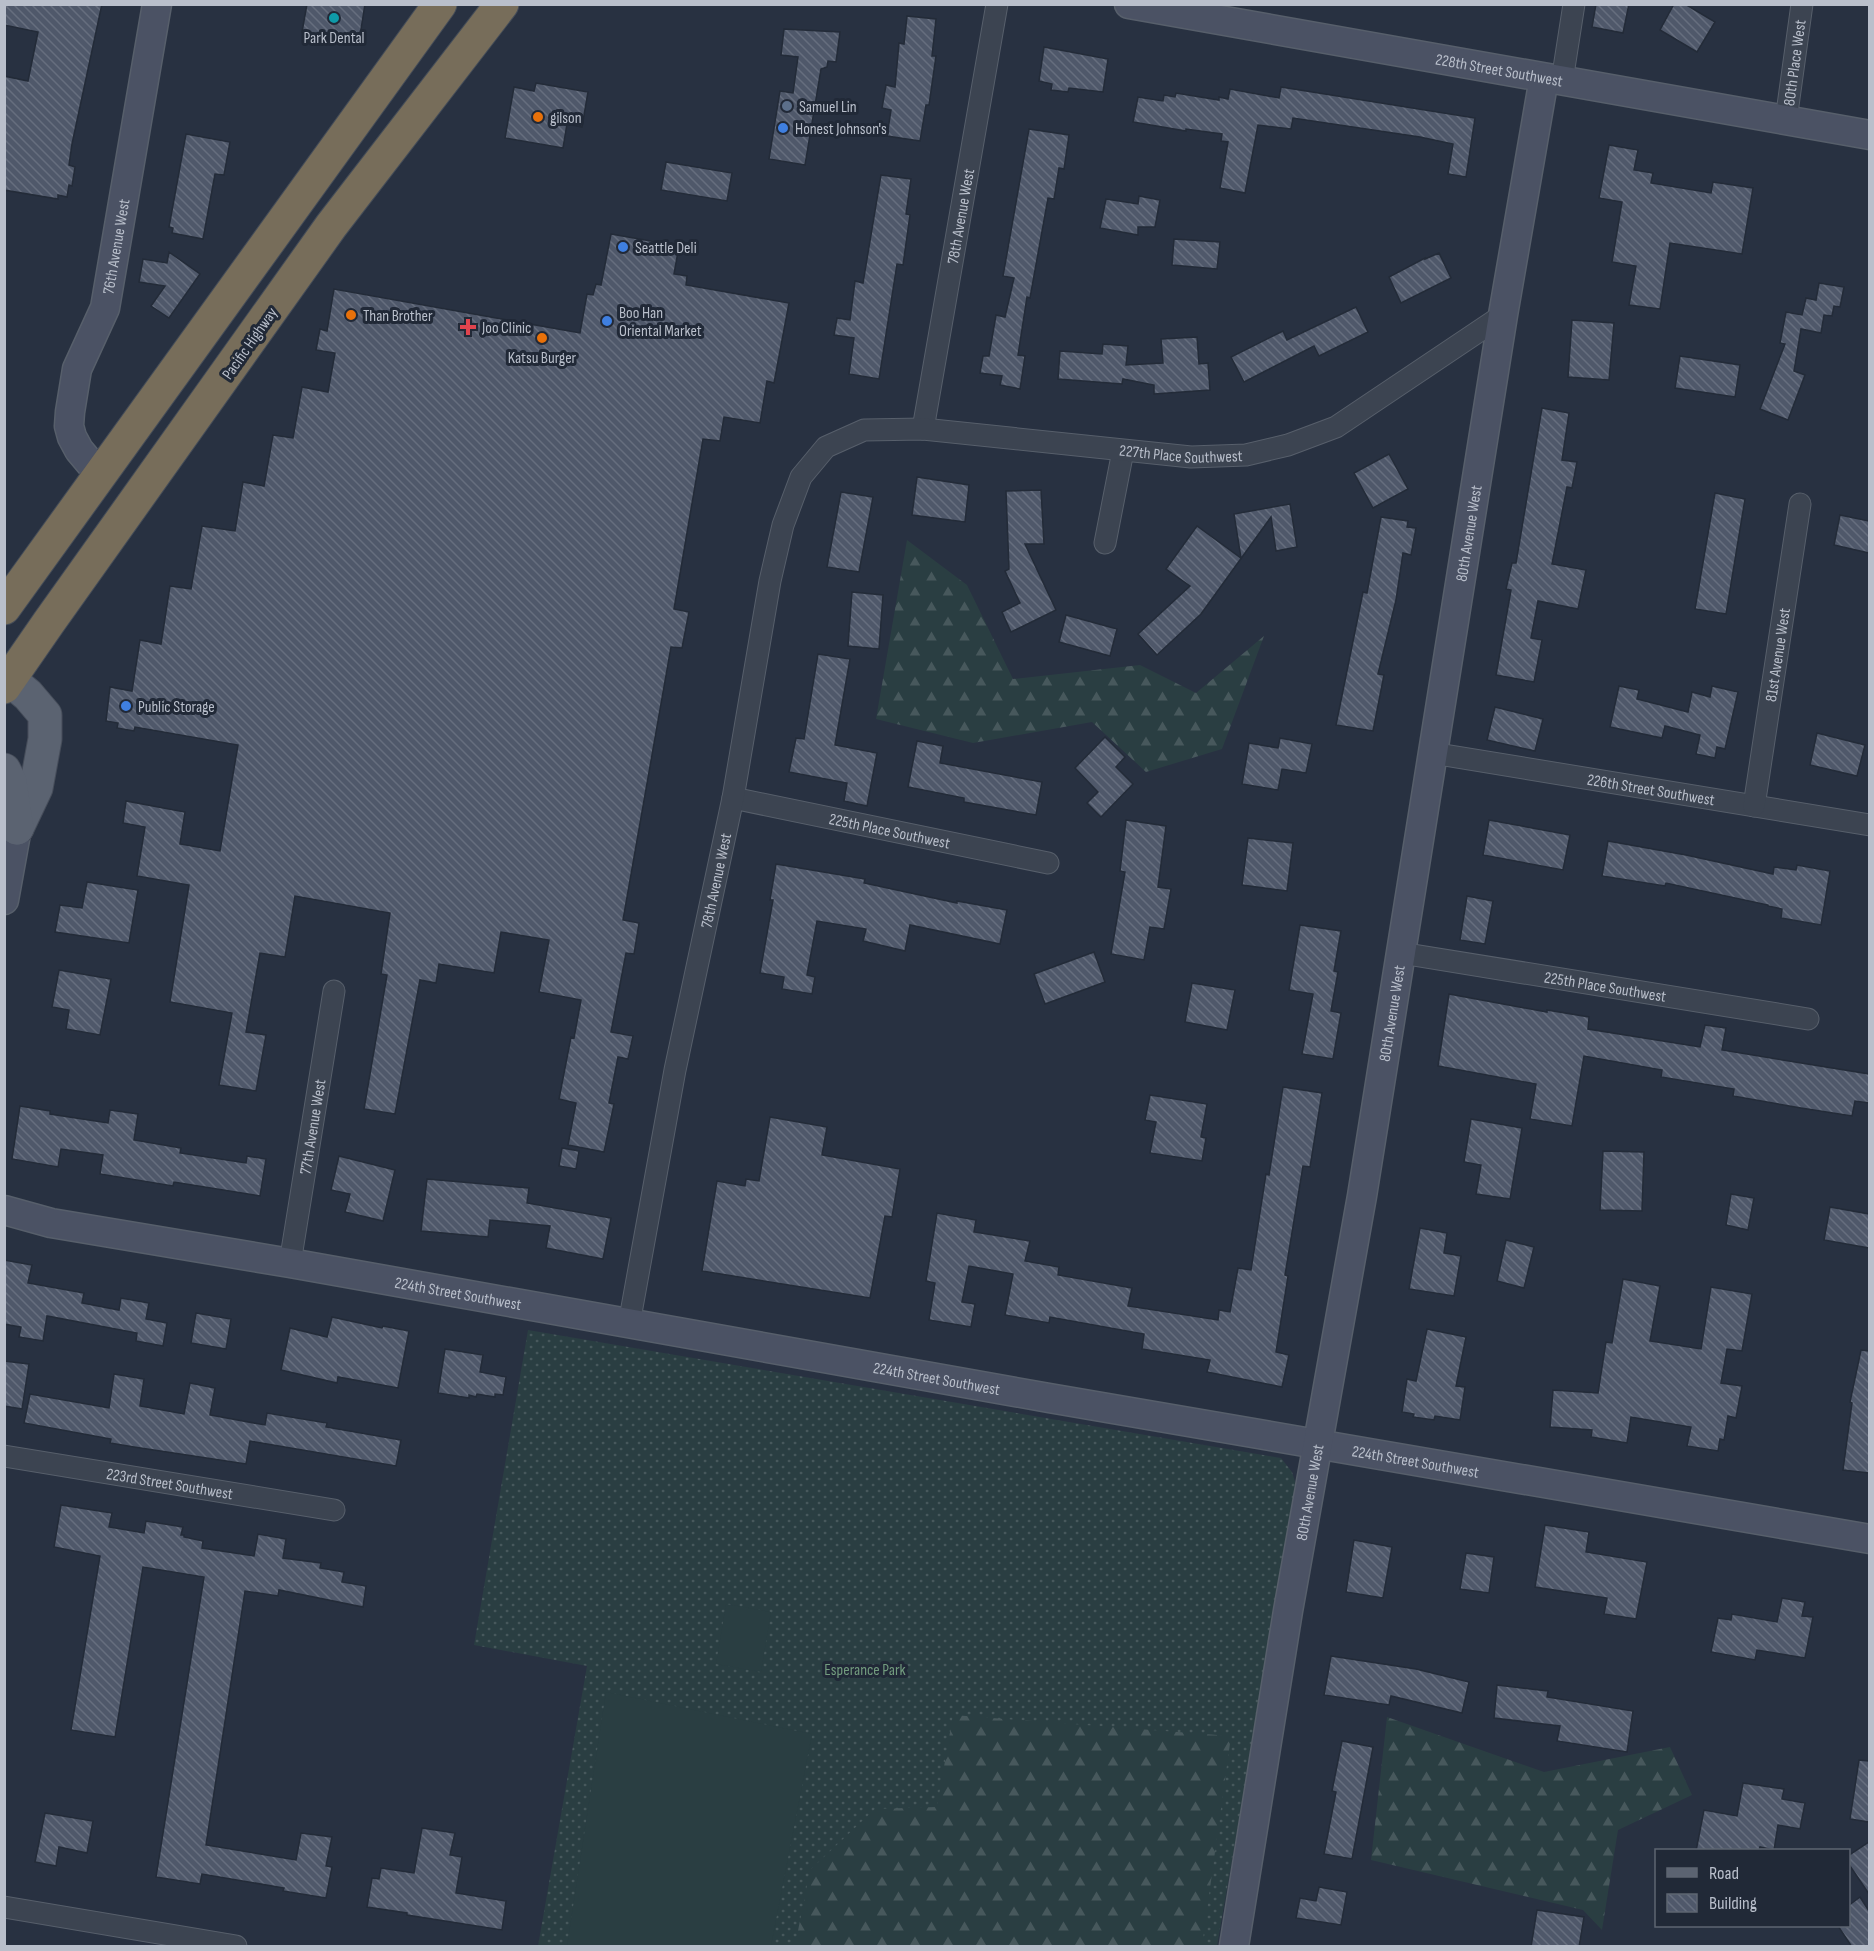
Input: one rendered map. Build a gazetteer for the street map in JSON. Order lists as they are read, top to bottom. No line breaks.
{"streets":{"highway":["Pacific Highway"],"street":["80th Place West","228th Street Southwest","78th Avenue West","76th Avenue West","227th Place Southwest","80th Avenue West","81st Avenue West","226th Street Southwest","225th Place Southwest","77th Avenue West","224th Street Southwest","223rd Street Southwest"]},"crossings":[["80th Place West","228th Street Southwest"],["228th Street Southwest","80th Avenue West"],["78th Avenue West","227th Place Southwest"],["78th Avenue West","225th Place Southwest"],["78th Avenue West","224th Street Southwest"],["227th Place Southwest","80th Avenue West"],["80th Avenue West","226th Street Southwest"],["80th Avenue West","225th Place Southwest"],["80th Avenue West","224th Street Southwest"],["81st Avenue West","226th Street Southwest"],["77th Avenue West","224th Street Southwest"]],"parks":["Esperance Park"],"places":{"other":["Park Dental","Samuel Lin","gilson","Honest Johnson's","Seattle Deli","Than Brother","Boo Han Oriental Market","Katsu Burger","Public Storage"],"health":["Joo Clinic"]},"legend":["Road","Building"]}
